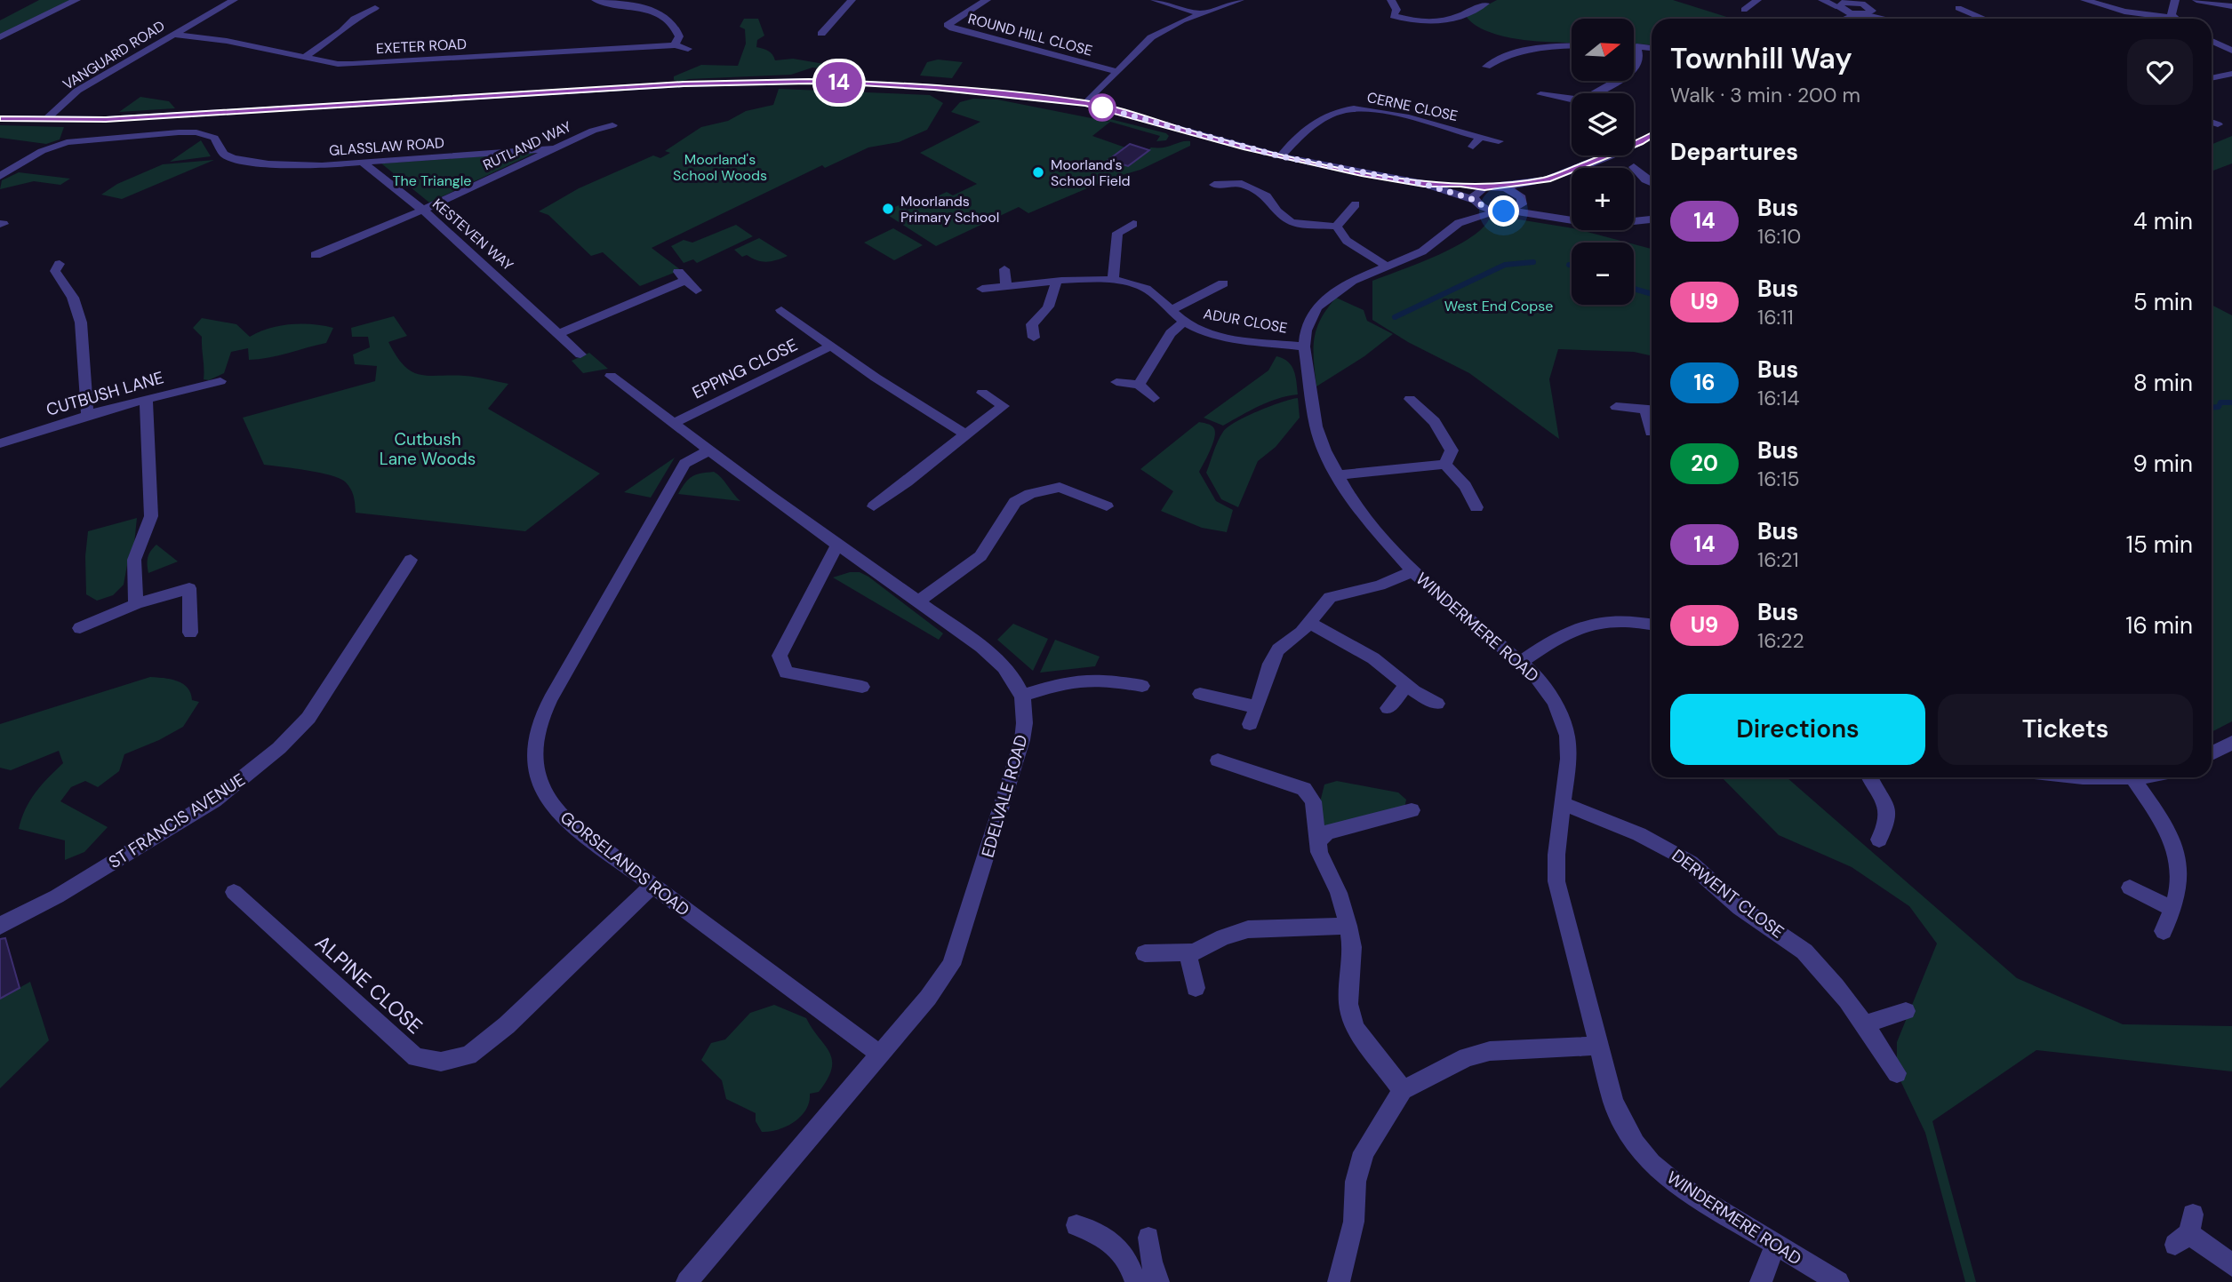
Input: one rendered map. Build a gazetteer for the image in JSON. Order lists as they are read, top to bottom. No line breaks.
{"streets":{"street":["ROUND HILL CLOSE","EXETER ROAD","VANGUARD ROAD","CERNE CLOSE","RUTLAND WAY","GLASSLAW ROAD","KESTEVEN WAY","ADUR CLOSE","EPPING CLOSE","CUTBUSH LANE","WINDERMERE ROAD","EDELVALE ROAD","ST FRANCIS AVENUE","GORSELANDS ROAD","DERWENT CLOSE","ALPINE CLOSE"]},"crossings":[["EXETER ROAD","VANGUARD ROAD"],["RUTLAND WAY","GLASSLAW ROAD"],["RUTLAND WAY","KESTEVEN WAY"],["GLASSLAW ROAD","KESTEVEN WAY"],["ADUR CLOSE","WINDERMERE ROAD"],["EPPING CLOSE","EDELVALE ROAD"],["WINDERMERE ROAD","DERWENT CLOSE"],["EDELVALE ROAD","GORSELANDS ROAD"],["GORSELANDS ROAD","ALPINE CLOSE"]],"parks":["Moorland's School Woods","The Triangle","West End Copse","Cutbush Lane Woods"],"places":["Moorland's School Field","Moorlands Primary School"],"lines":["bus line 14"],"north":"right","page":{"on_map":"14","map_buttons":["+","−"],"heading":[["Townhill Way","Walk · 3 min · 200 m"],"Departures"],"list":[{"mark":"14","name":"Bus","note":"16:10","value":"4 min"},{"mark":"U9","name":"Bus","note":"16:11","value":"5 min"},{"mark":"16","name":"Bus","note":"16:14","value":"8 min"},{"mark":"20","name":"Bus","note":"16:15","value":"9 min"},{"mark":"14","name":"Bus","note":"16:21","value":"15 min"},{"mark":"U9","name":"Bus","note":"16:22","value":"16 min"}],"buttons":["Directions","Tickets"]}}
